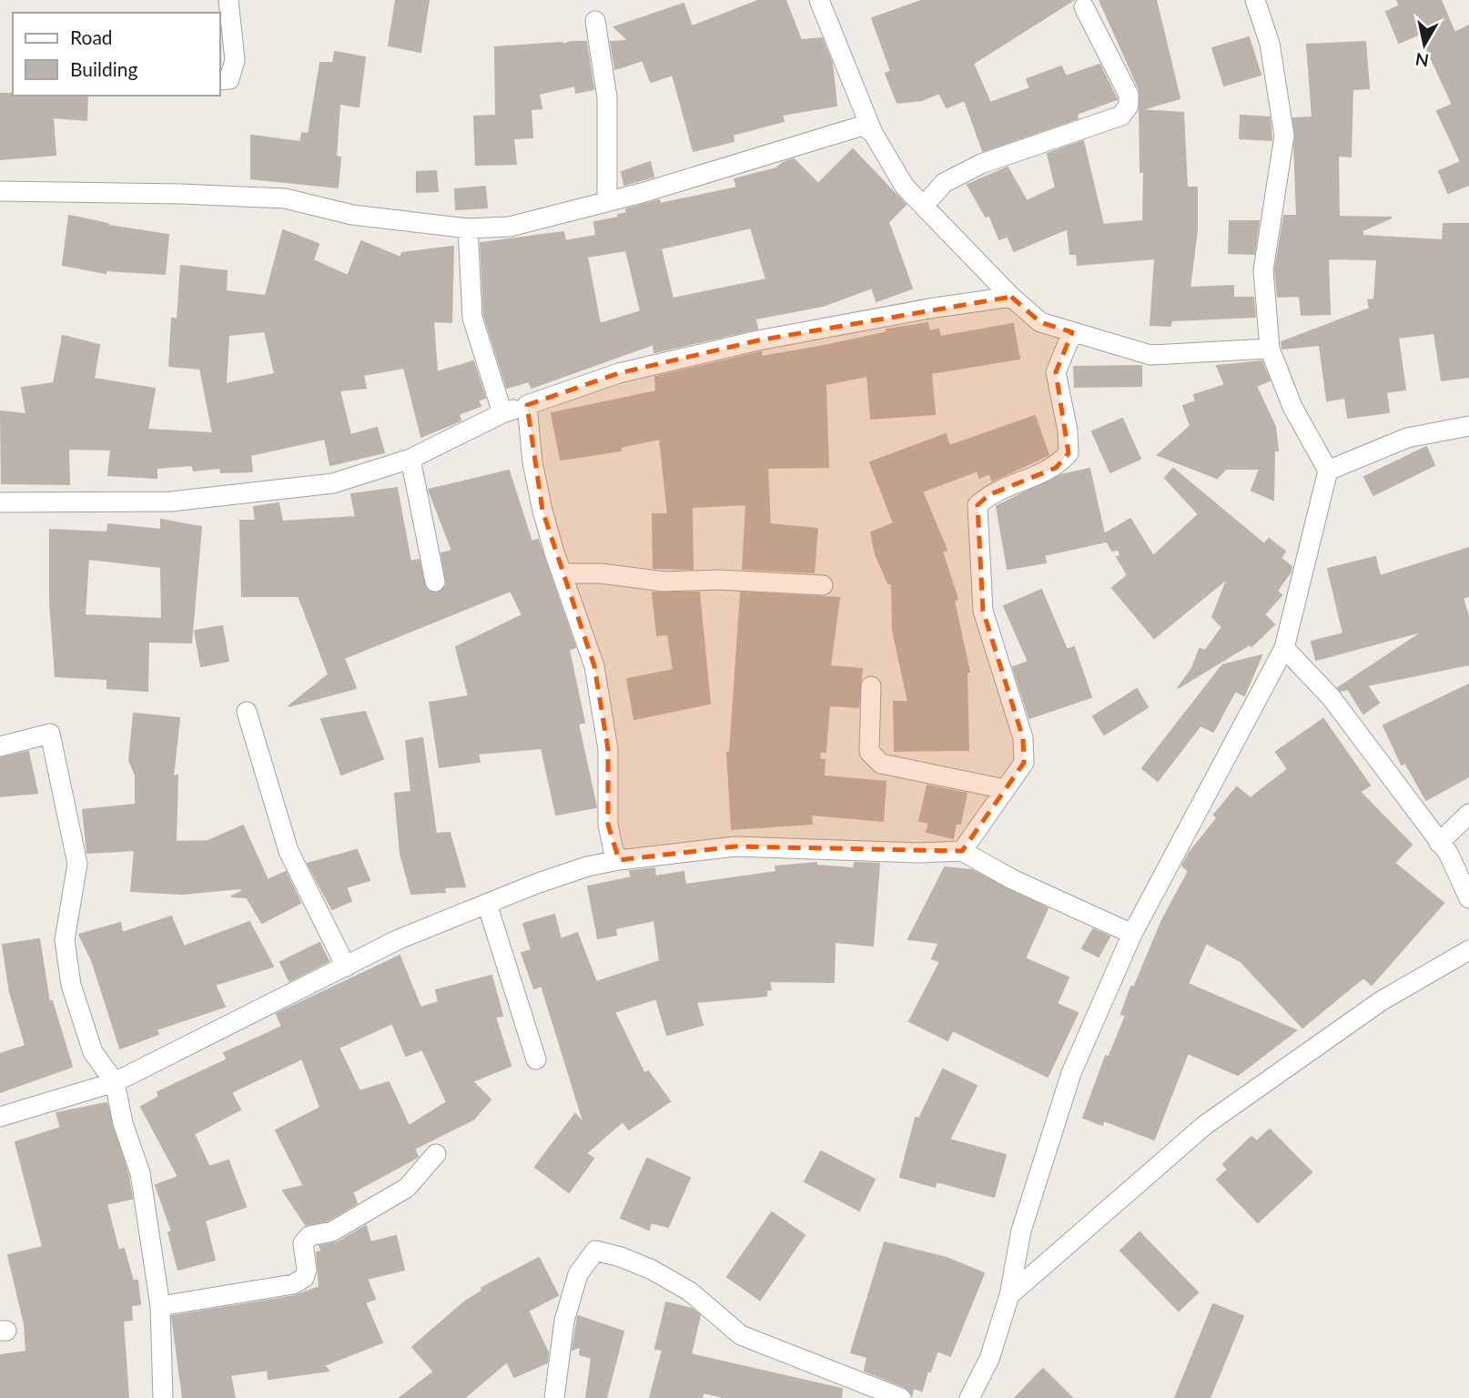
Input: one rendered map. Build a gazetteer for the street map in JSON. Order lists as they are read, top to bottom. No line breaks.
{"legend":["Road","Building"],"north":"bottom"}
